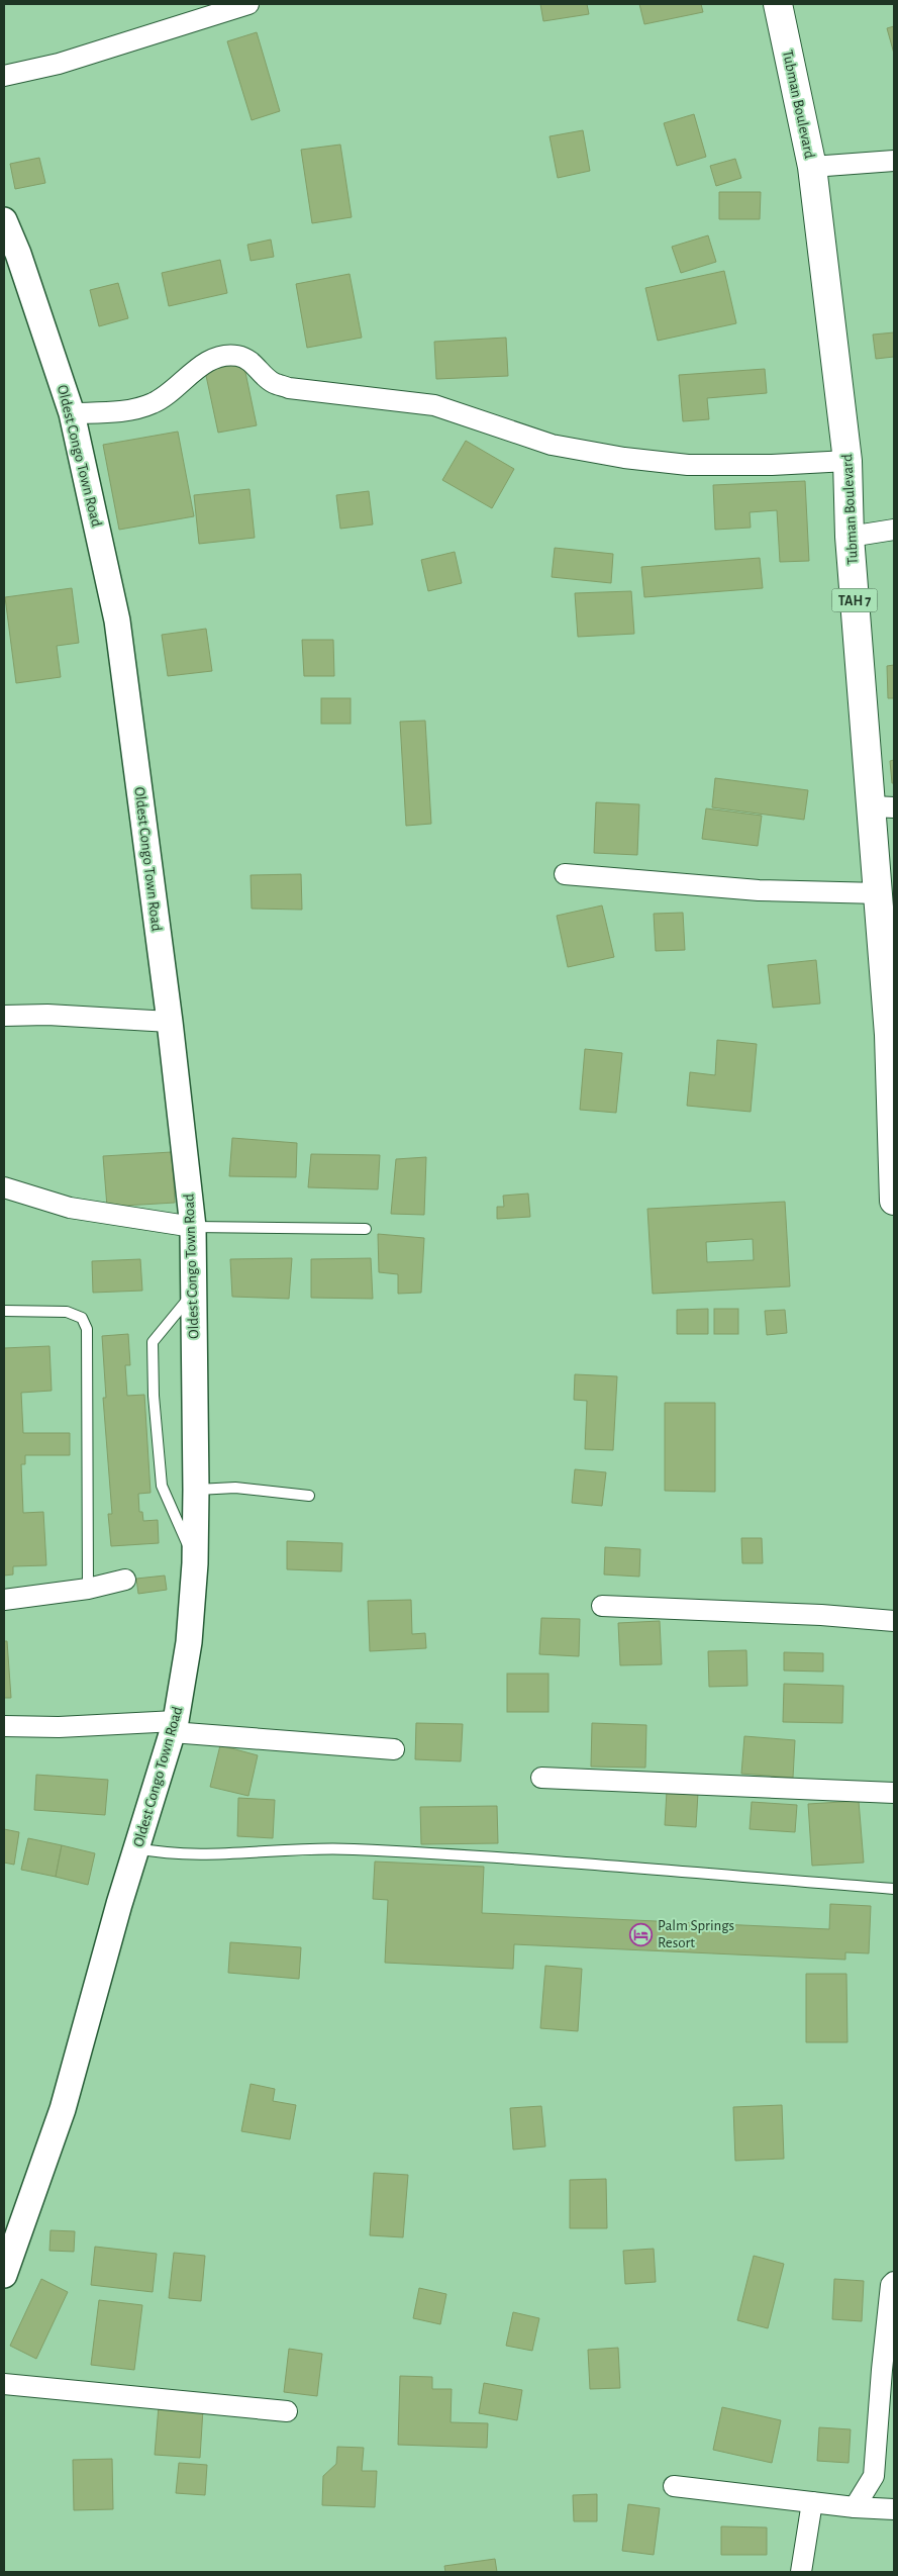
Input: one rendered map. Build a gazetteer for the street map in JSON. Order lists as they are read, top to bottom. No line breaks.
{"streets":{"highway":["Tubman Boulevard","TAH 7"],"street":["Oldest Congo Town Road"]},"places":{"hotel":["Palm Springs Resort"]}}
